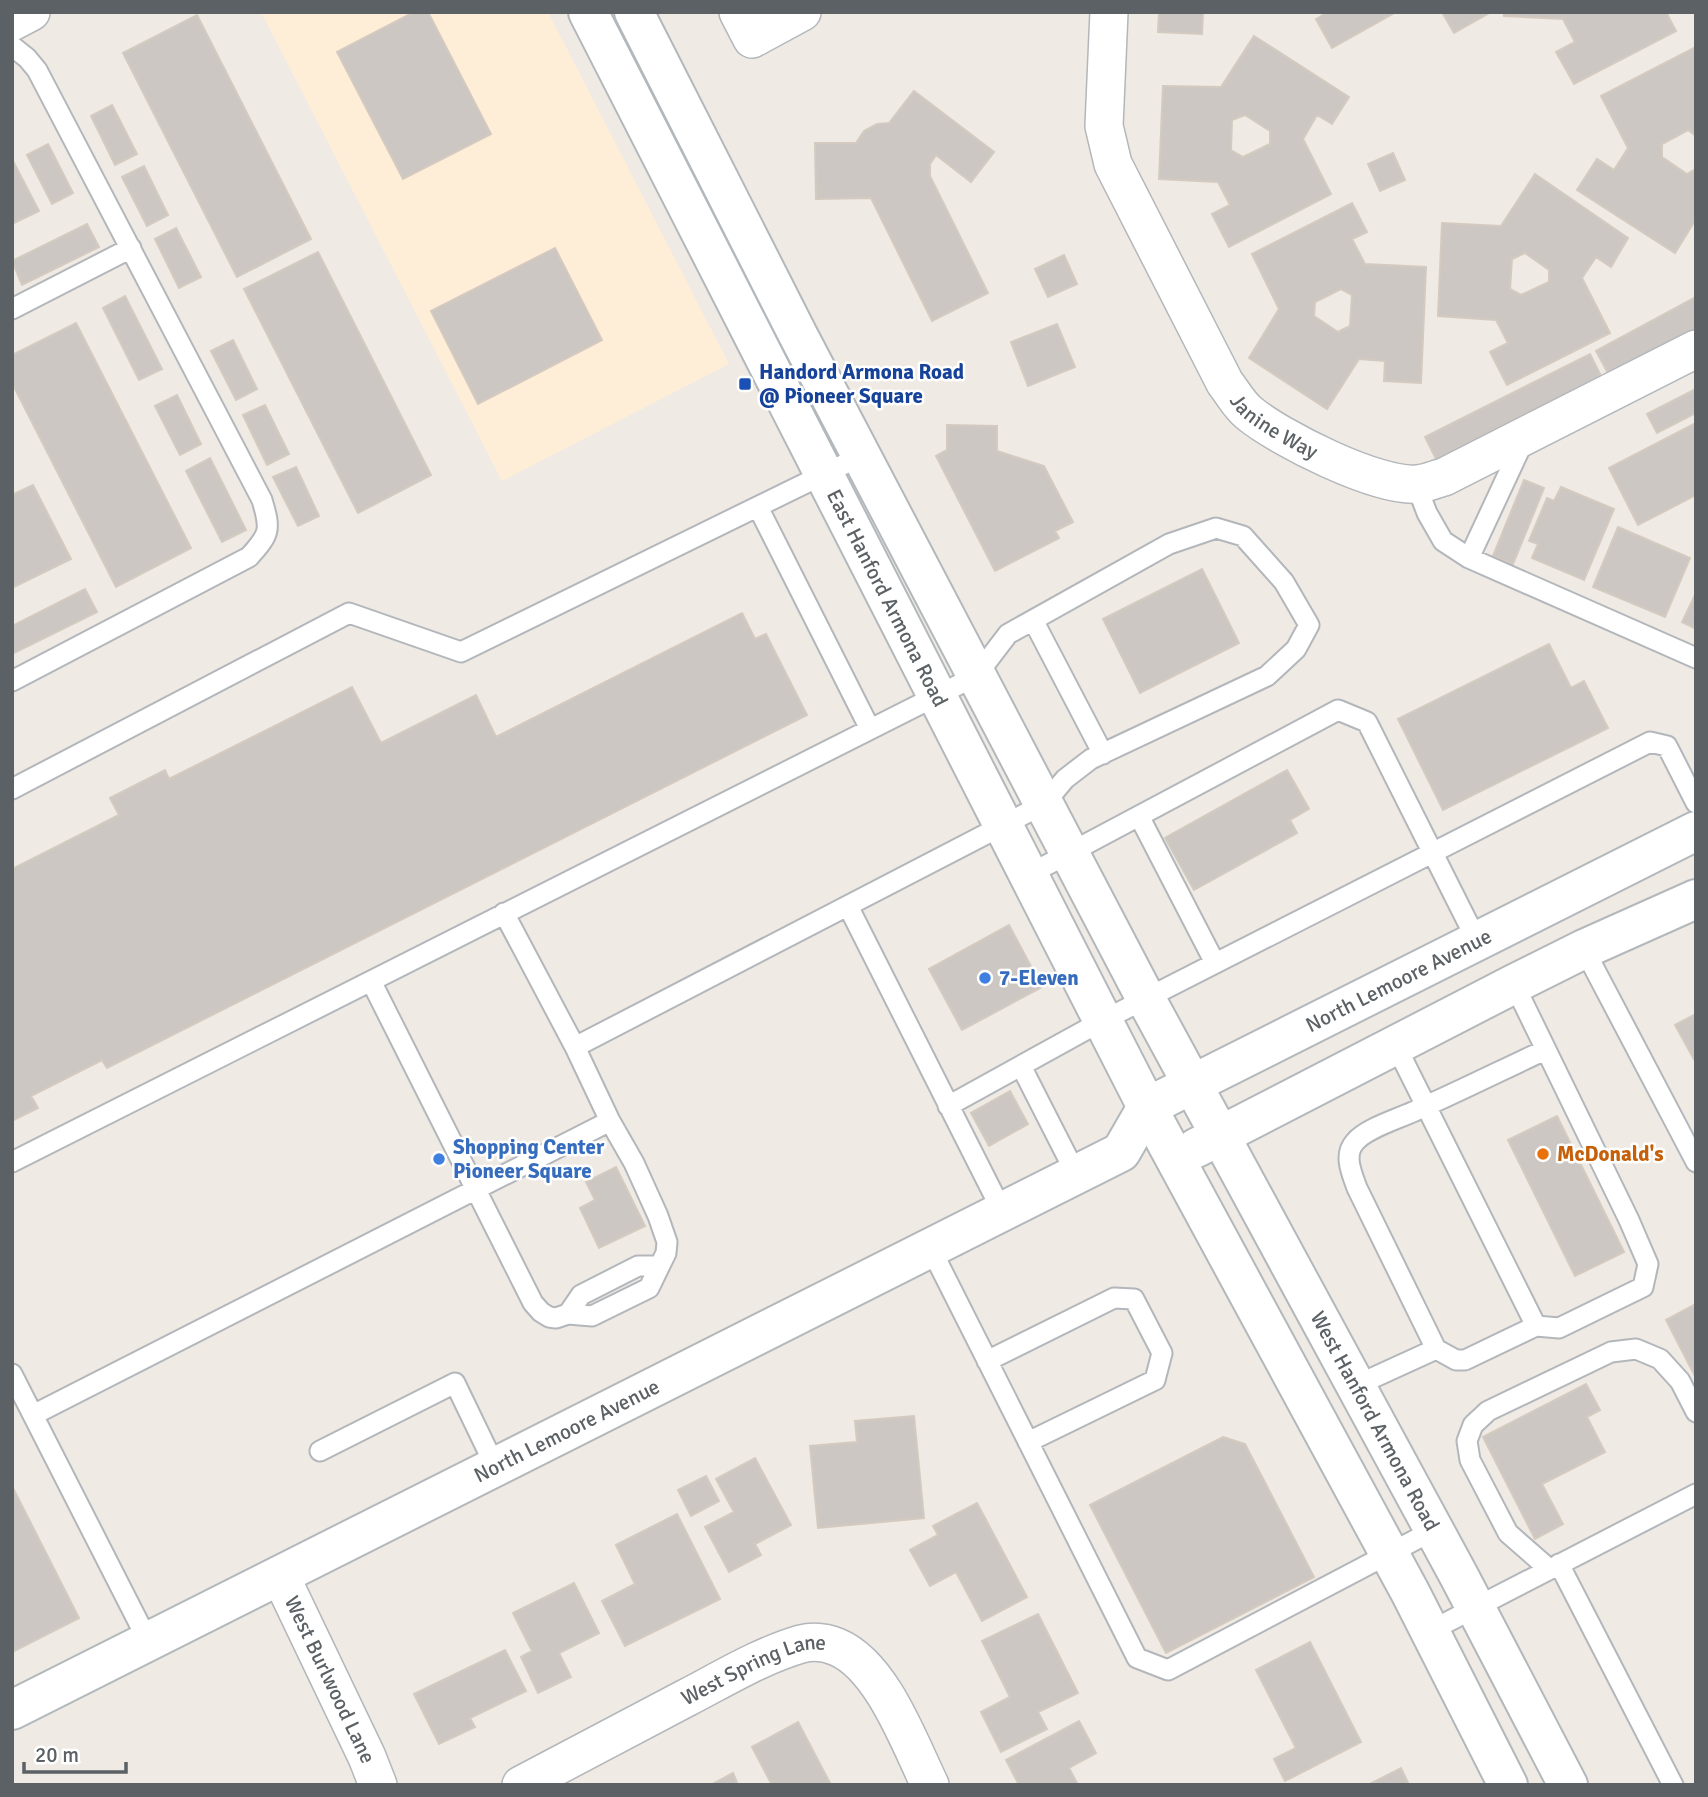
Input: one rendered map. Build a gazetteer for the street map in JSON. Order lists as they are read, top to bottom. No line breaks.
{"streets":{"main road":["East Hanford Armona Road","North Lemoore Avenue","West Hanford Armona Road"],"street":["Janine Way","West Spring Lane","West Burlwood Lane"]},"crossings":[["East Hanford Armona Road","North Lemoore Avenue"],["East Hanford Armona Road","West Hanford Armona Road"],["North Lemoore Avenue","West Hanford Armona Road"],["North Lemoore Avenue","West Burlwood Lane"]],"places":{"transit":["Handord Armona Road @ Pioneer Square"],"other":["7-Eleven","McDonald's","Shopping Center Pioneer Square"]},"scale_bar":"20 m"}
